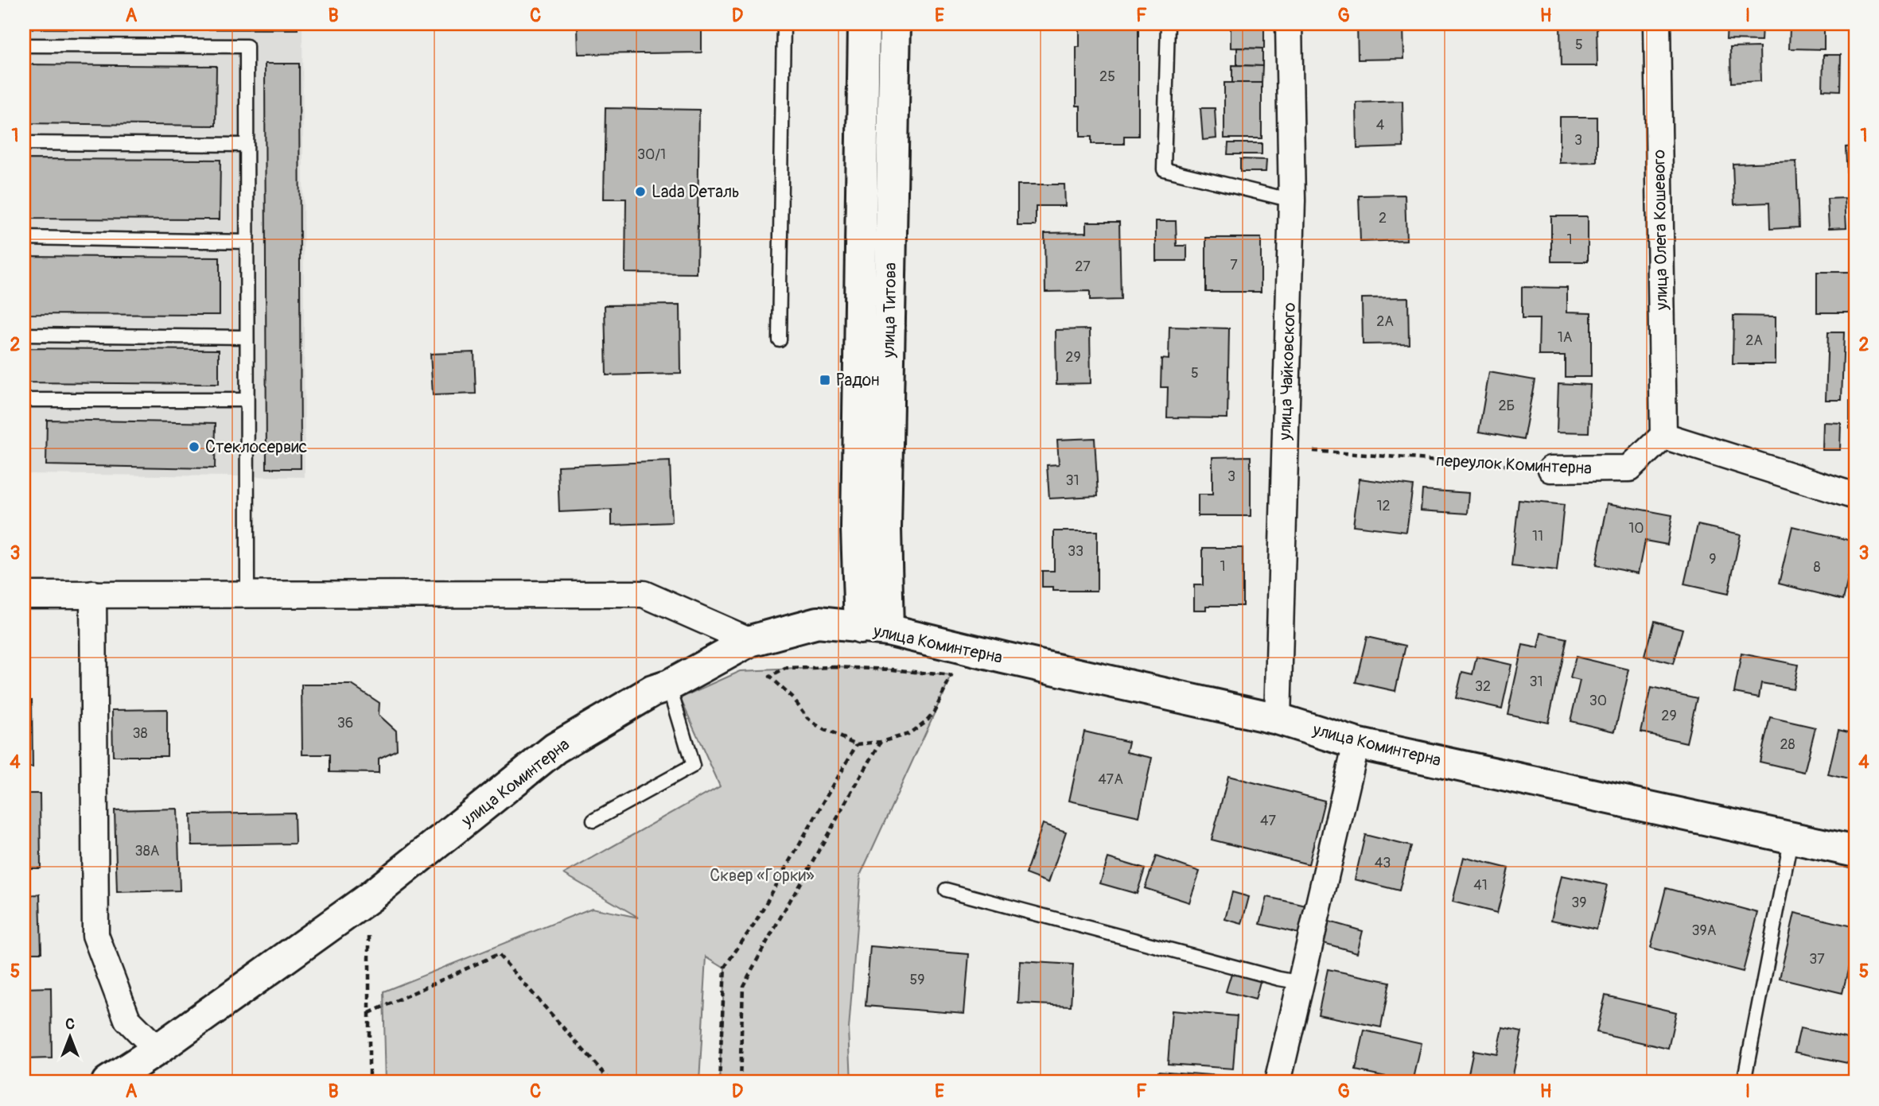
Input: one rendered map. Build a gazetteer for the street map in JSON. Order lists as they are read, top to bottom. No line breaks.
{"streets":{"street":["улица Олега Кошевого","улица Титова","улица Чайковского","переулок Коминтерна","улица Коминтерна"]},"crossings":[["улица Олега Кошевого","переулок Коминтерна"],["улица Титова","улица Коминтерна"],["улица Чайковского","переулок Коминтерна"],["улица Чайковского","улица Коминтерна"]],"parks":["Сквер «Горки»"],"places":{"other":["Lada Dеталь","Стеклосервис"],"transit":["Радон"]},"house_numbers":["5","25","4","3","30/1","2","1","7","27","2А","1А","2А","29","5","2Б","3","31","12","10","11","33","9","1","8","31","32","30","29","36","38","28","47А","47","38А","43","41","39","39А","37","59"],"north":"top","grid":{"columns":["A","B","C","D","E","F","G","H","I"],"rows":["1","2","3","4","5"]}}
